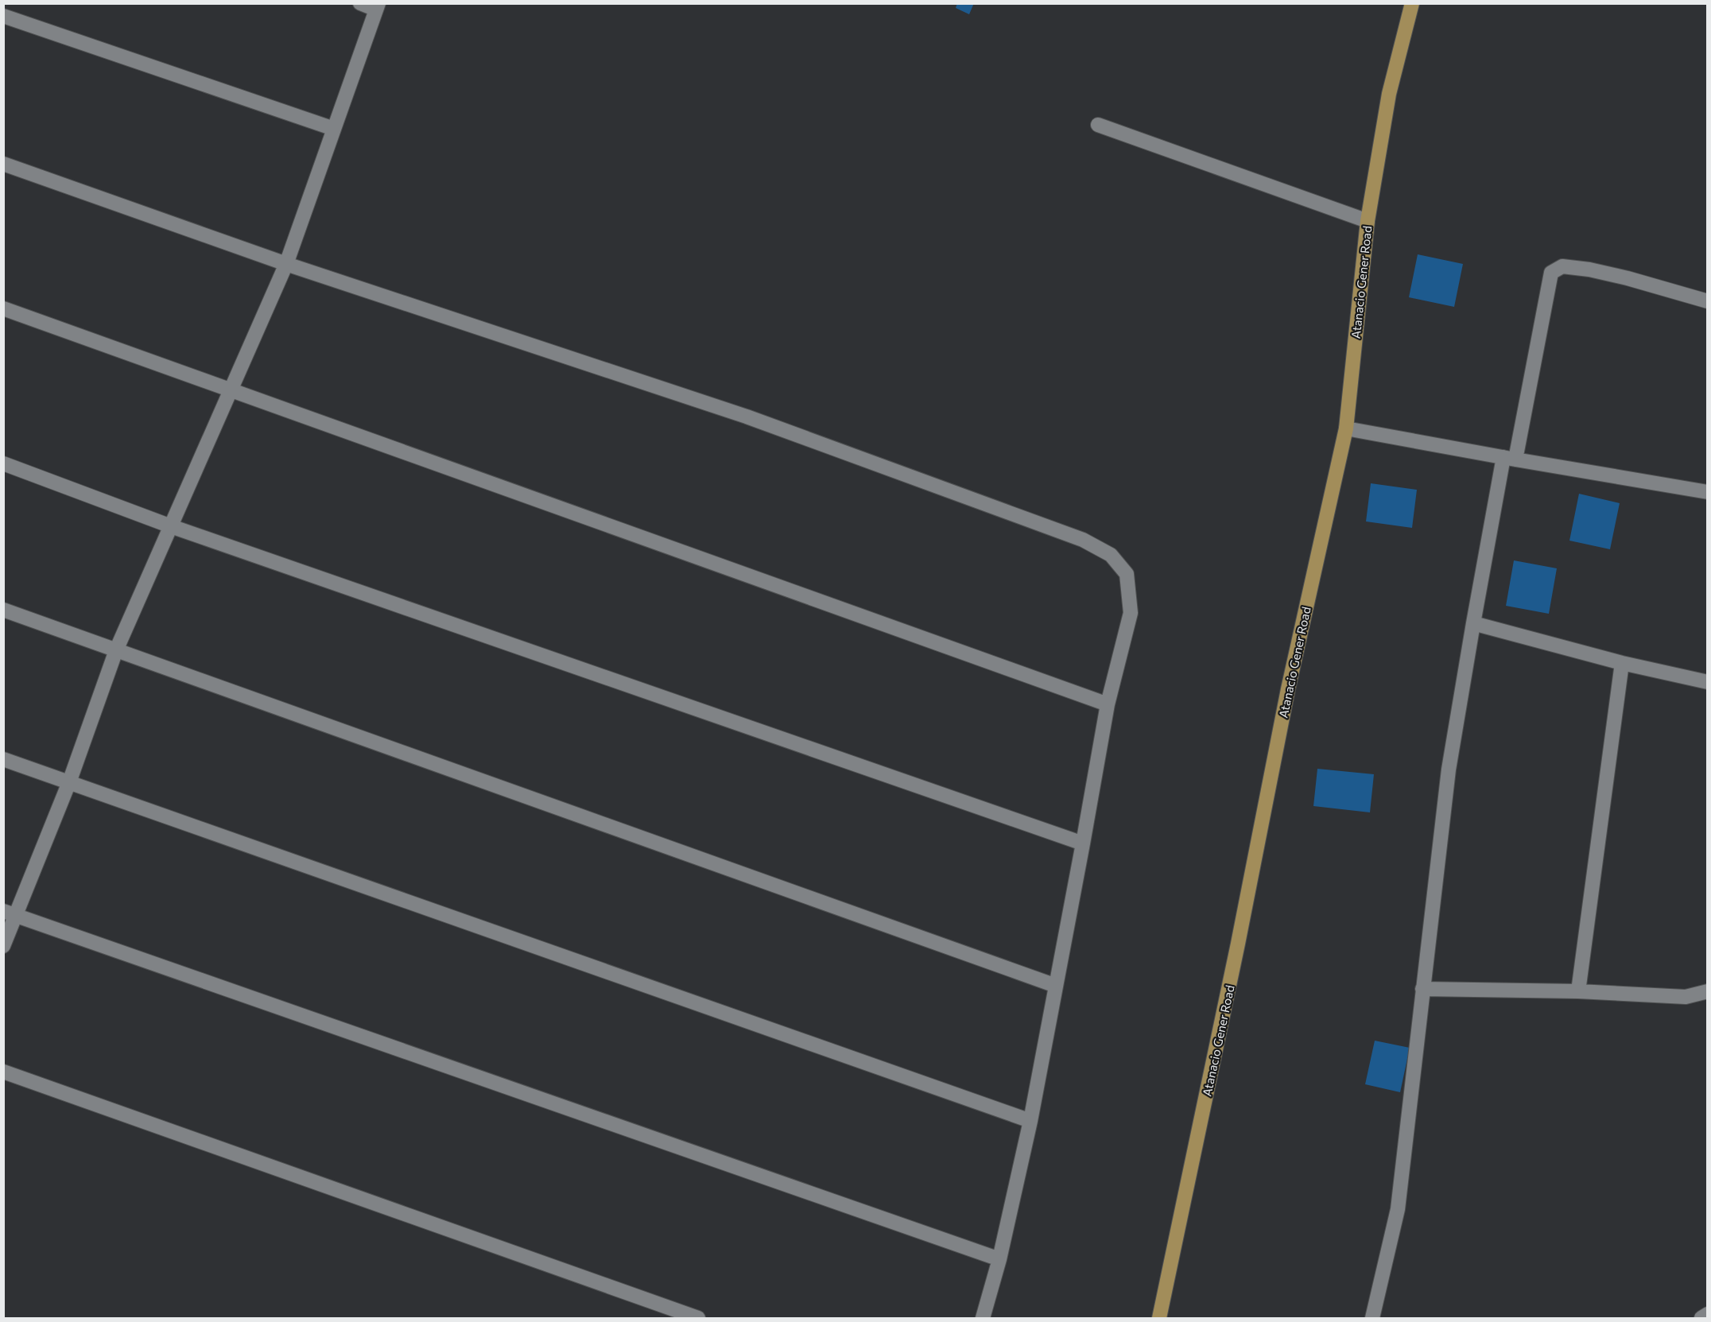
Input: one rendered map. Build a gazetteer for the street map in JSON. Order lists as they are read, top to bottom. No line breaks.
{"streets":{"main road":["Atanacio Gener Road"]}}
